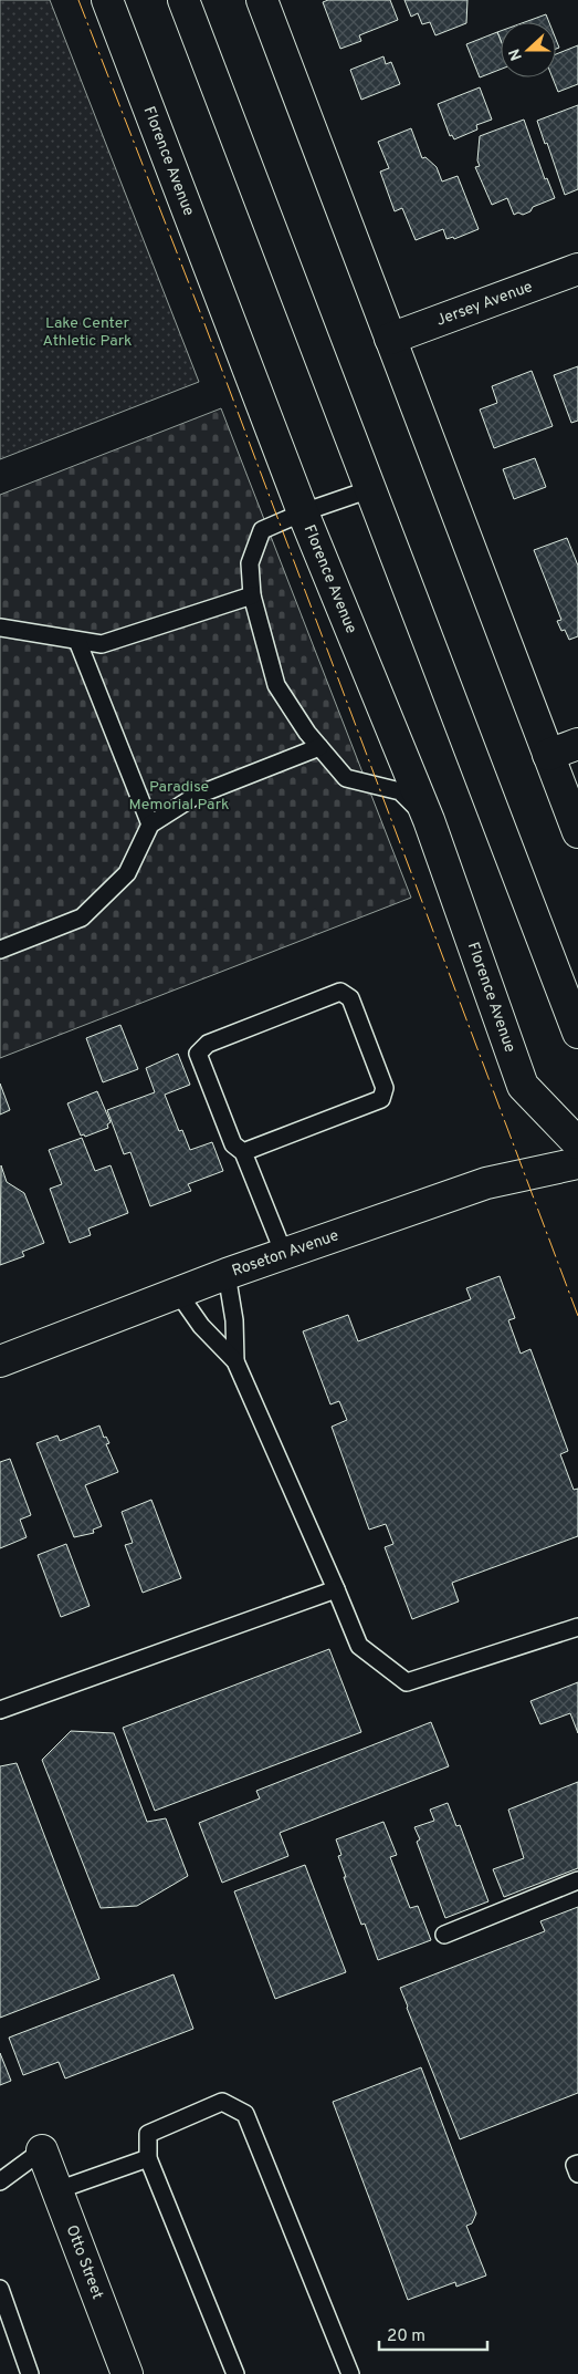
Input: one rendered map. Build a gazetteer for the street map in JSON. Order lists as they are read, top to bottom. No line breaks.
{"streets":{"main road":["Florence Avenue","Jersey Avenue","Roseton Avenue","Otto Street"]},"parks":["Lake Center Athletic Park","Paradise Memorial Park"],"scale_bar":"20 m","north":"left"}
